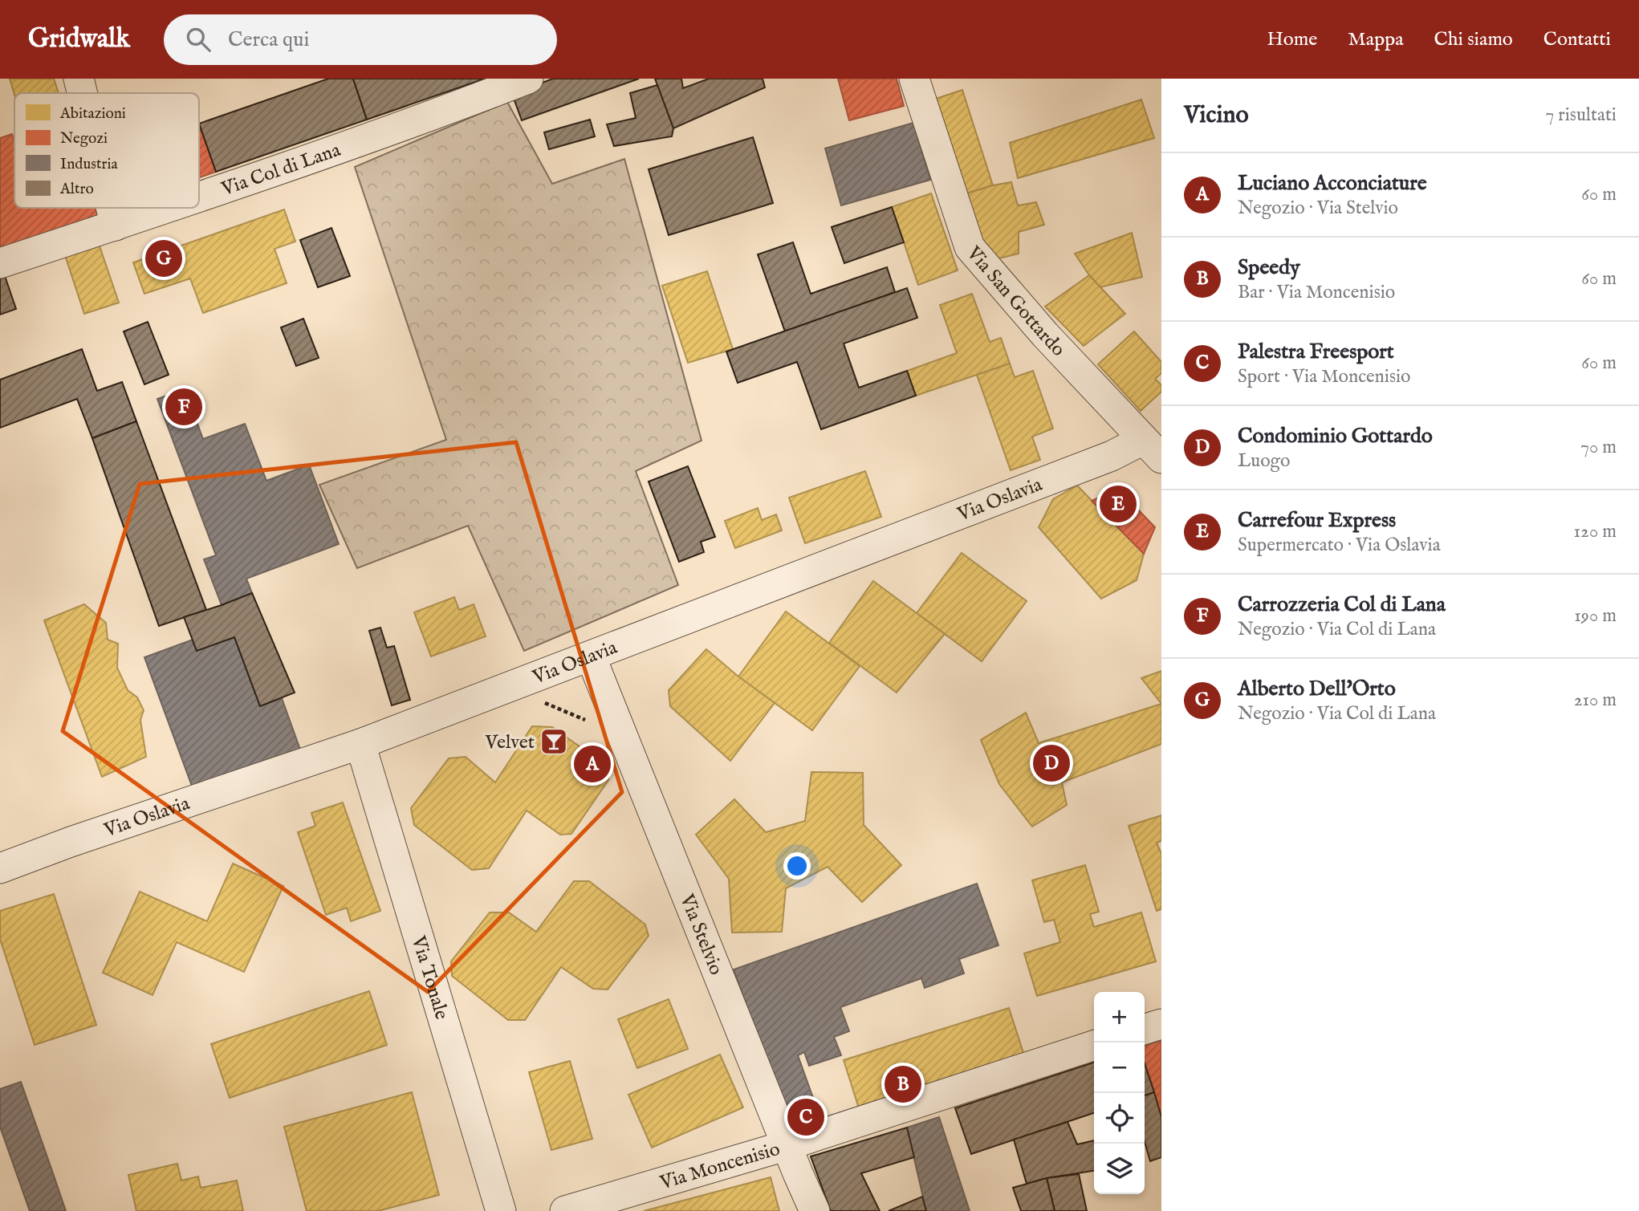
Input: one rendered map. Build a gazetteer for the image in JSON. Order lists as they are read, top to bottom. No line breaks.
{"streets":{"street":["Via Col di Lana","Via San Gottardo","Via Oslavia","Via Stelvio","Via Tonale","Via Moncenisio"]},"crossings":[["Via San Gottardo","Via Oslavia"],["Via Oslavia","Via Stelvio"],["Via Oslavia","Via Tonale"],["Via Stelvio","Via Moncenisio"]],"places":{"bar":["Velvet"]},"legend":["Abitazioni","Negozi","Industria","Altro"],"page":{"header":"Gridwalk","search":"Cerca qui","nav":["Home","Mappa","Chi siamo","Contatti"],"heading":["Vicino","7 risultati"],"list":[{"mark":"A","name":"Luciano Acconciature","note":"Negozio · Via Stelvio","value":"60 m"},{"mark":"B","name":"Speedy","note":"Bar · Via Moncenisio","value":"60 m"},{"mark":"C","name":"Palestra Freesport","note":"Sport · Via Moncenisio","value":"60 m"},{"mark":"D","name":"Condominio Gottardo","note":"Luogo","value":"70 m"},{"mark":"E","name":"Carrefour Express","note":"Supermercato · Via Oslavia","value":"120 m"},{"mark":"F","name":"Carrozzeria Col di Lana","note":"Negozio · Via Col di Lana","value":"190 m"},{"mark":"G","name":"Alberto Dell'Orto","note":"Negozio · Via Col di Lana","value":"210 m"}],"pins":["G","F","E","D","A","B","C"],"map_buttons":["+","−"]}}
